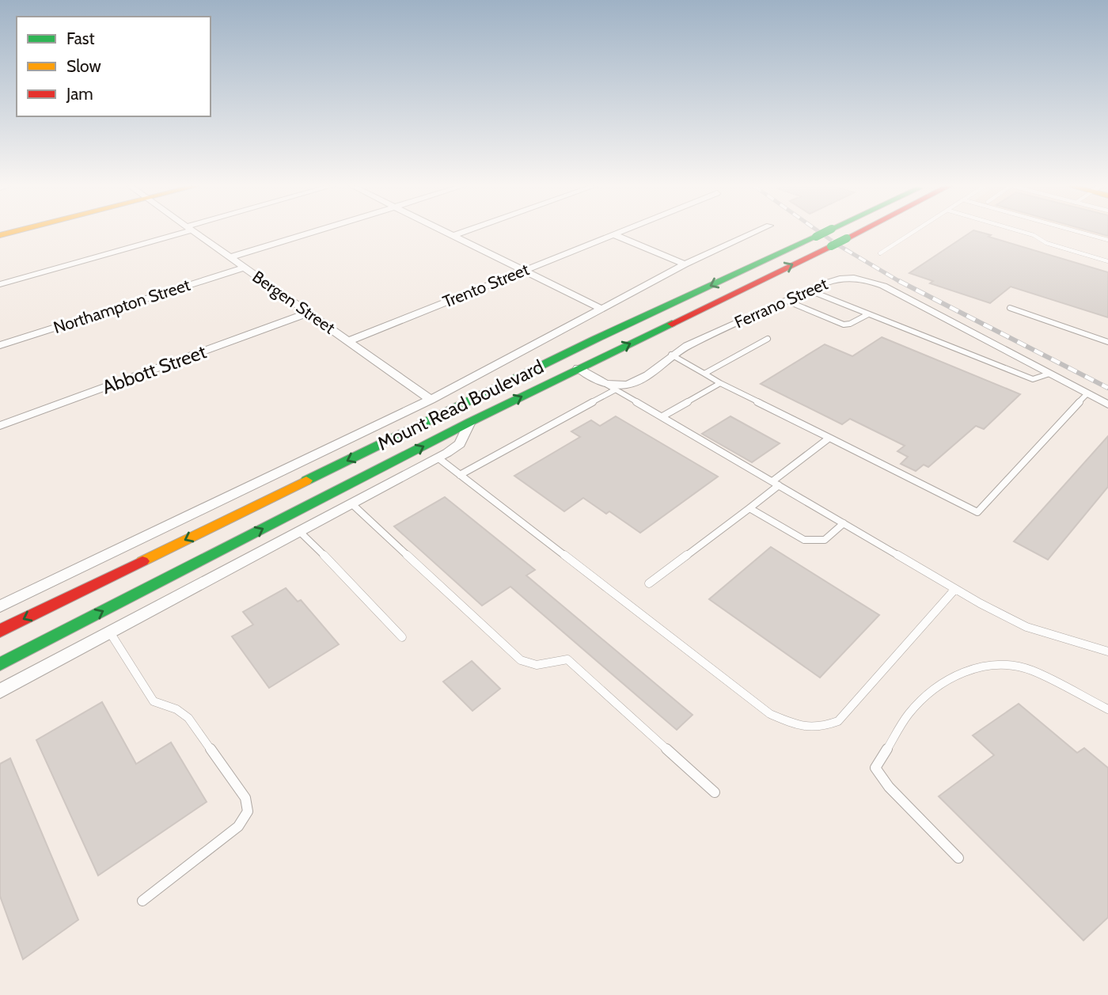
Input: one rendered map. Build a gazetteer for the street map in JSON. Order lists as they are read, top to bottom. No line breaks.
{"streets":{"main road":["Mount Read Boulevard"],"street":["Trento Street","Bergen Street","Ferrano Street","Northampton Street","Abbott Street"]},"crossings":[["Trento Street","Bergen Street"],["Bergen Street","Northampton Street"],["Bergen Street","Abbott Street"],["Bergen Street","Mount Read Boulevard"],["Ferrano Street","Mount Read Boulevard"]],"legend":["Fast","Slow","Jam"]}
